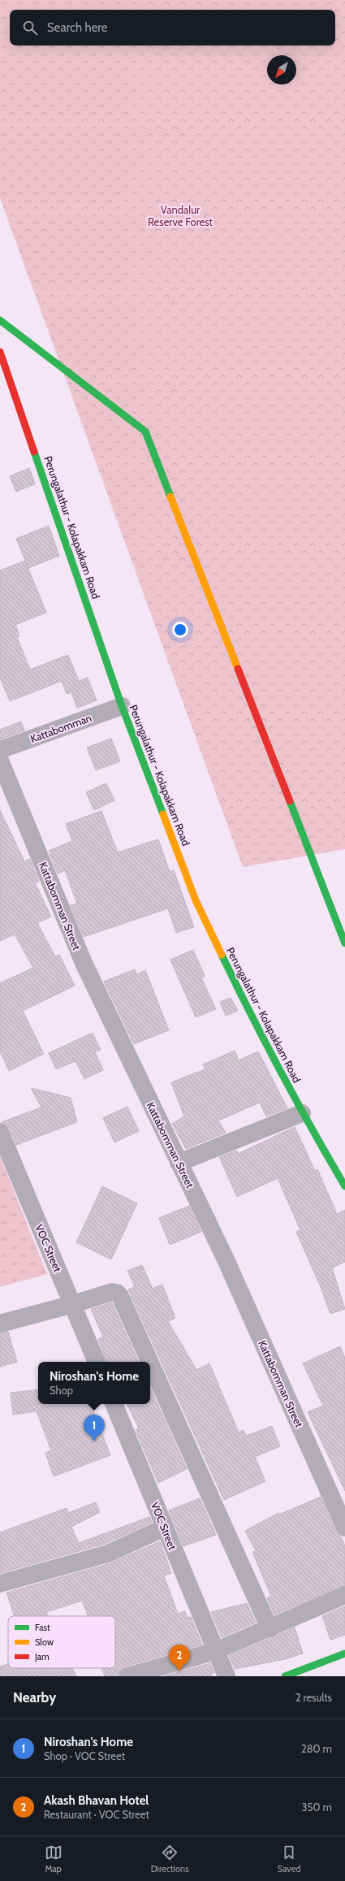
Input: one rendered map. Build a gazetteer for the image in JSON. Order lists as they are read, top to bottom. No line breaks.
{"streets":{"main road":["Perungalathur - Kolapakkam Road"],"street":["Kattabomman","Kattabomman Street","VOC Street"]},"crossings":[["Perungalathur - Kolapakkam Road","Kattabomman"]],"parks":["Vandalur Reserve Forest"],"legend":["Fast","Slow","Jam"],"north":"bottom left","page":{"search":"Search here","popup":["Niroshan's Home","Shop"],"pins":["1","2"],"heading":["Nearby","2 results"],"list":[{"mark":"1","name":"Niroshan's Home","note":"Shop · VOC Street","value":"280 m"},{"mark":"2","name":"Akash Bhavan Hotel","note":"Restaurant · VOC Street","value":"350 m"}],"nav":["Map","Directions","Saved"]}}
